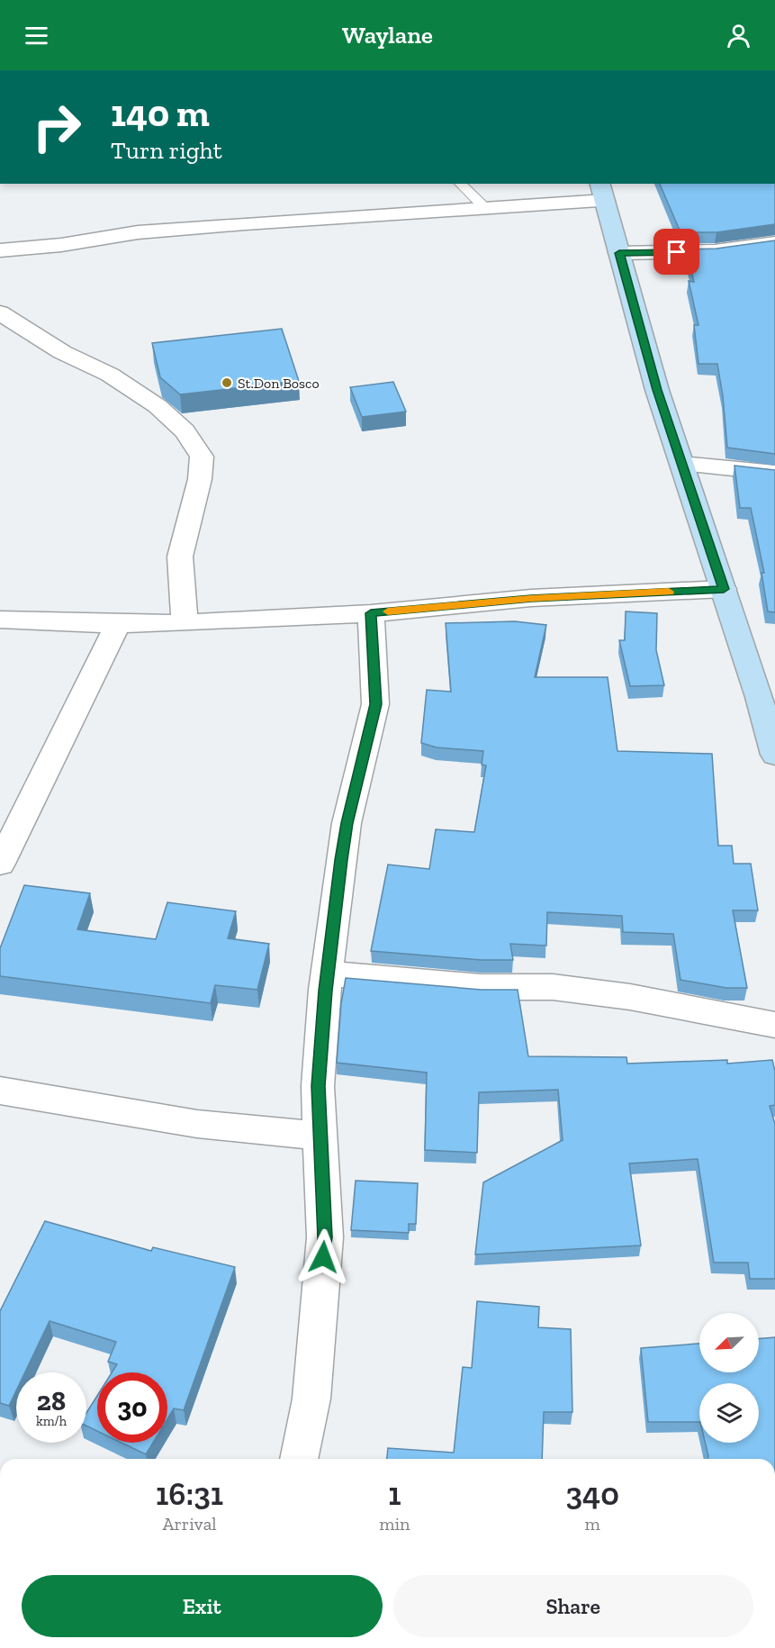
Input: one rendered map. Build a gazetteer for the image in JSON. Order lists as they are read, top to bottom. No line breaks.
{"places":["St.Don Bosco"],"north":"bottom left","page":{"header":"Waylane","turn":["140 m","Turn right"],"speed":"28 km/h","limit":"30","eta":["16:31","Arrival","1","min","340","m"],"buttons":["Exit","Share"]}}
